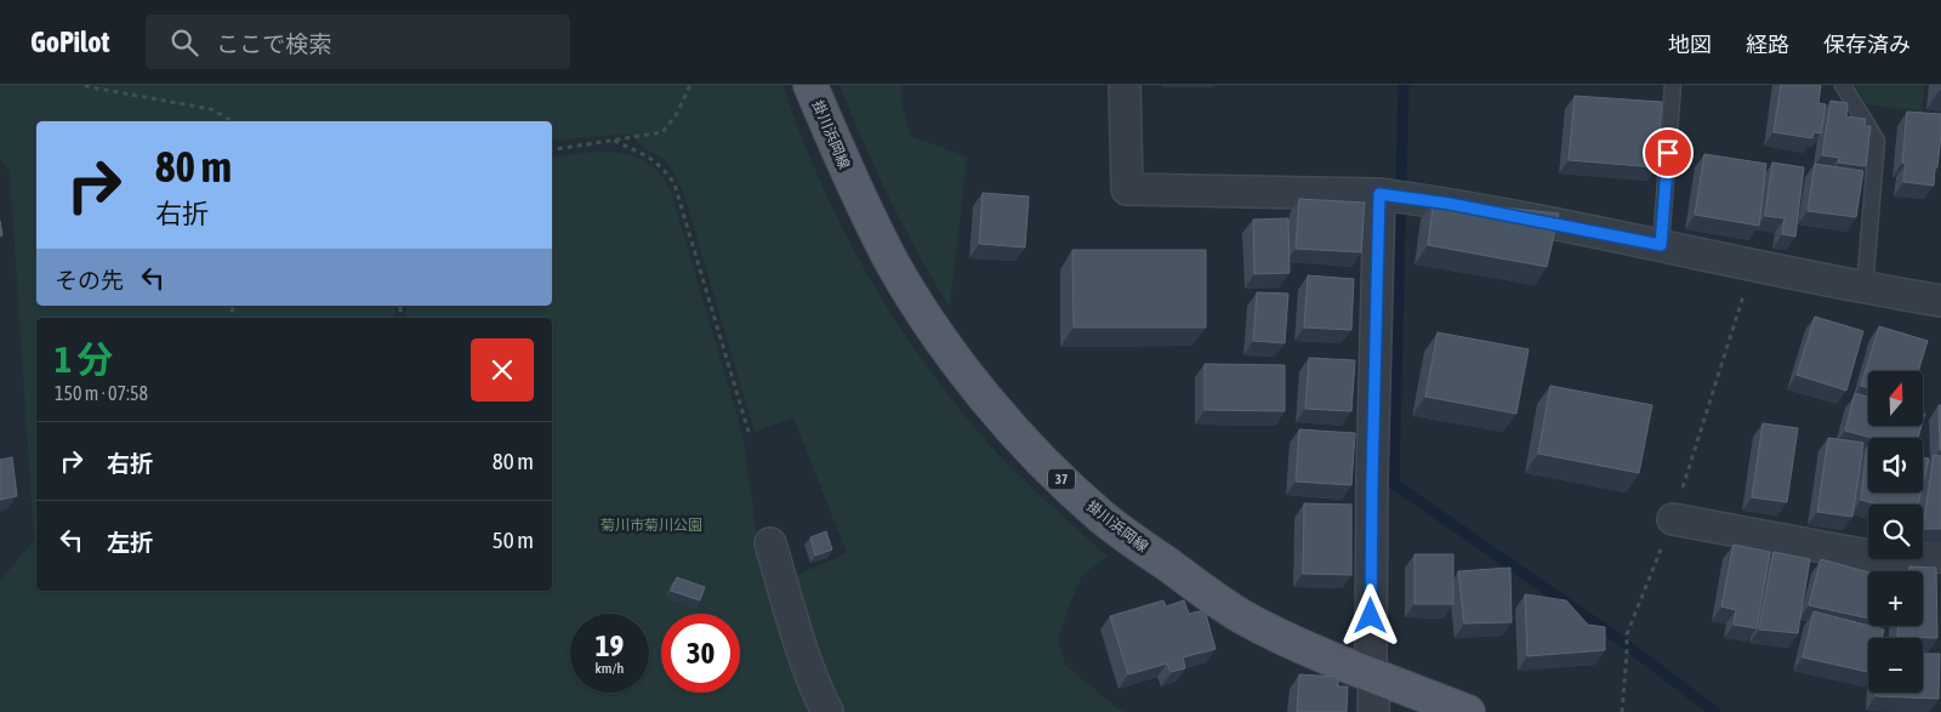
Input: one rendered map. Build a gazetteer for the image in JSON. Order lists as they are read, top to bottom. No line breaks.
{"streets":{"main road":["掛川浜岡線","37"]},"parks":["菊川市菊川公園"],"north":"top","page":{"header":"GoPilot","search":"ここで検索","nav":["地図","経路","保存済み"],"turn":["80 m","右折"],"then":"その先","heading":["1 分","150 m · 07:58"],"map_buttons":["+","−"],"list":[{"name":"右折","value":"80 m"},{"name":"左折","value":"50 m"}],"speed":"19 km/h","limit":"30"}}
